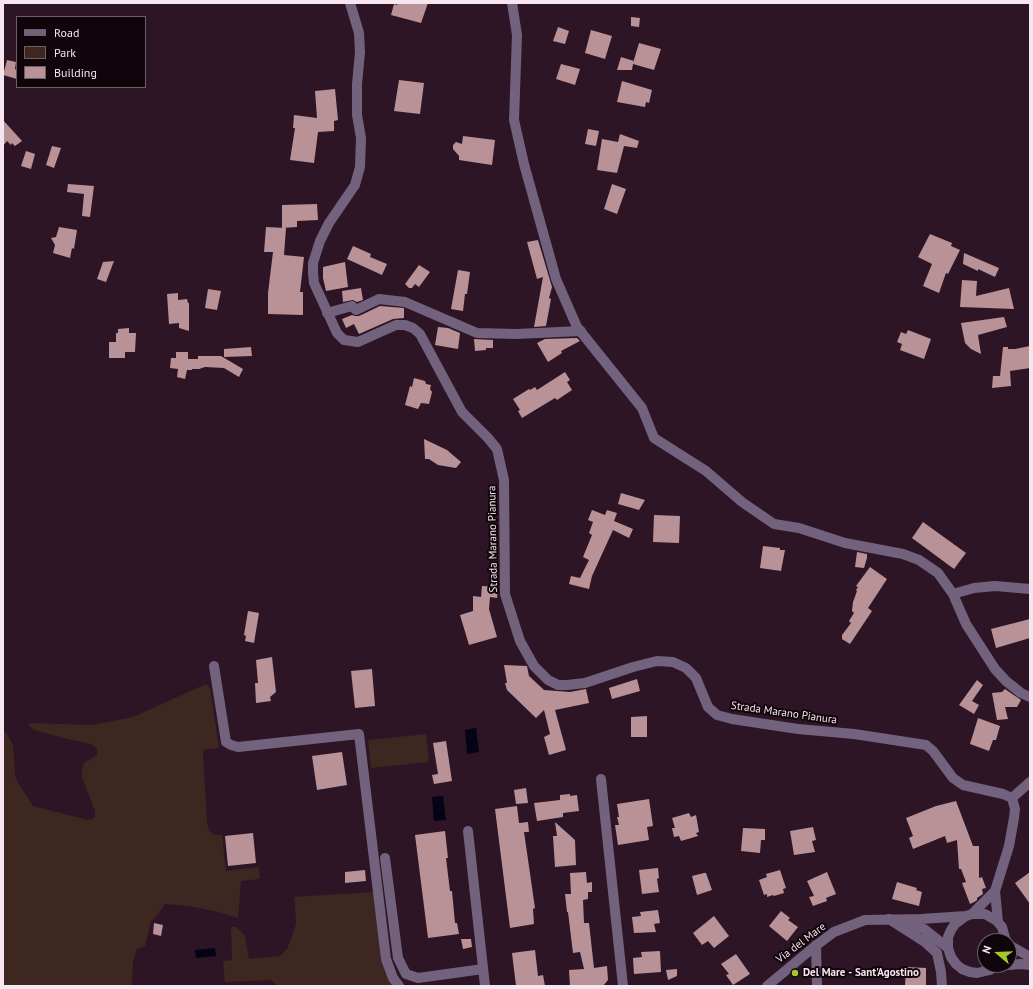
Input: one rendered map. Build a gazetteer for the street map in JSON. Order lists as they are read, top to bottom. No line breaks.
{"streets":{"street":["Strada Marano Pianura","Via del Mare"]},"places":["Del Mare - Sant'Agostino"],"legend":["Road","Park","Building"],"north":"left"}
